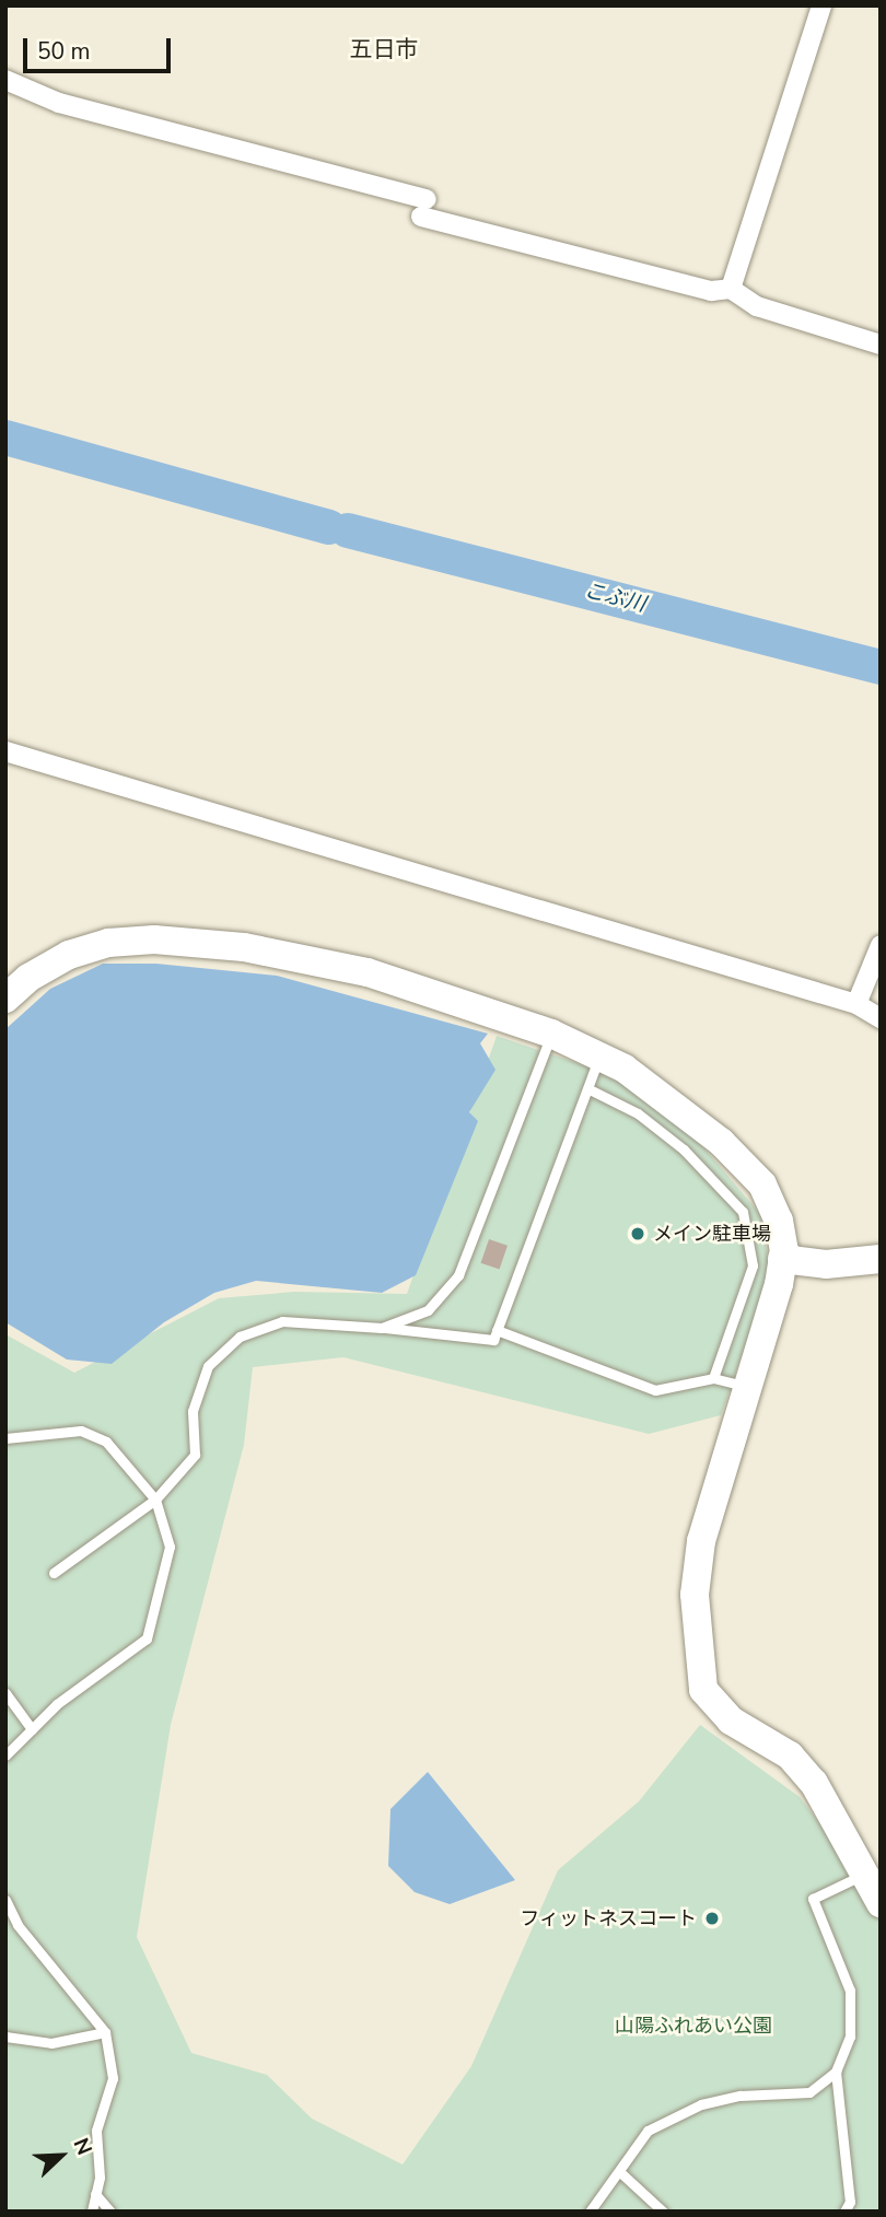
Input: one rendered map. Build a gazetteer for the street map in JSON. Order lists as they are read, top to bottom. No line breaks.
{"districts":["五日市"],"water":["こぶ川"],"parks":["山陽ふれあい公園"],"places":["メイン駐車場","フィットネスコート"],"scale_bar":"50 m","north":"top right"}
